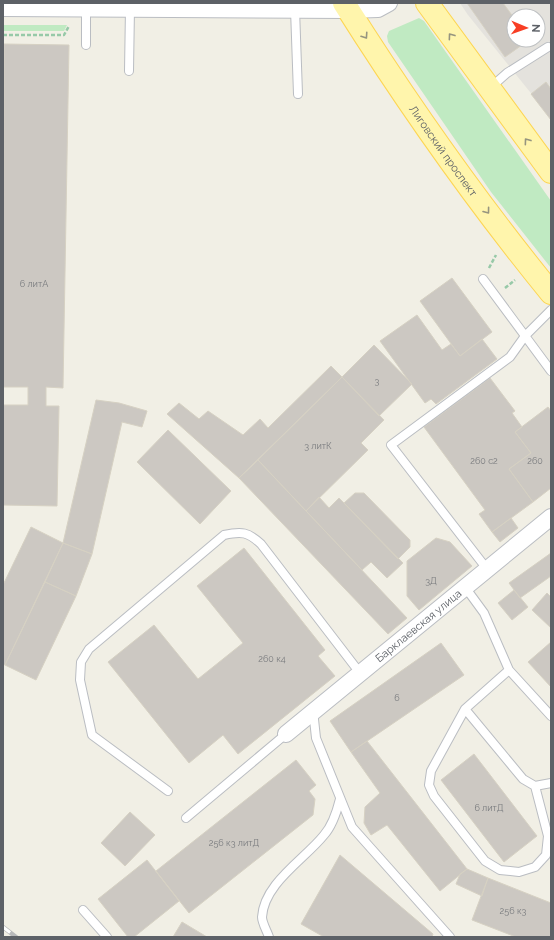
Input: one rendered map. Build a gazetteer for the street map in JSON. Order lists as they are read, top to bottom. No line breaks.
{"streets":{"main road":["Лиговский проспект"],"street":["Барклаевская улица"]},"house_numbers":["6 литА","3","3 литК","260 с2","260","3Д","260 к4","6","6 литД","256 к3 литД","256 к3"],"north":"right"}
